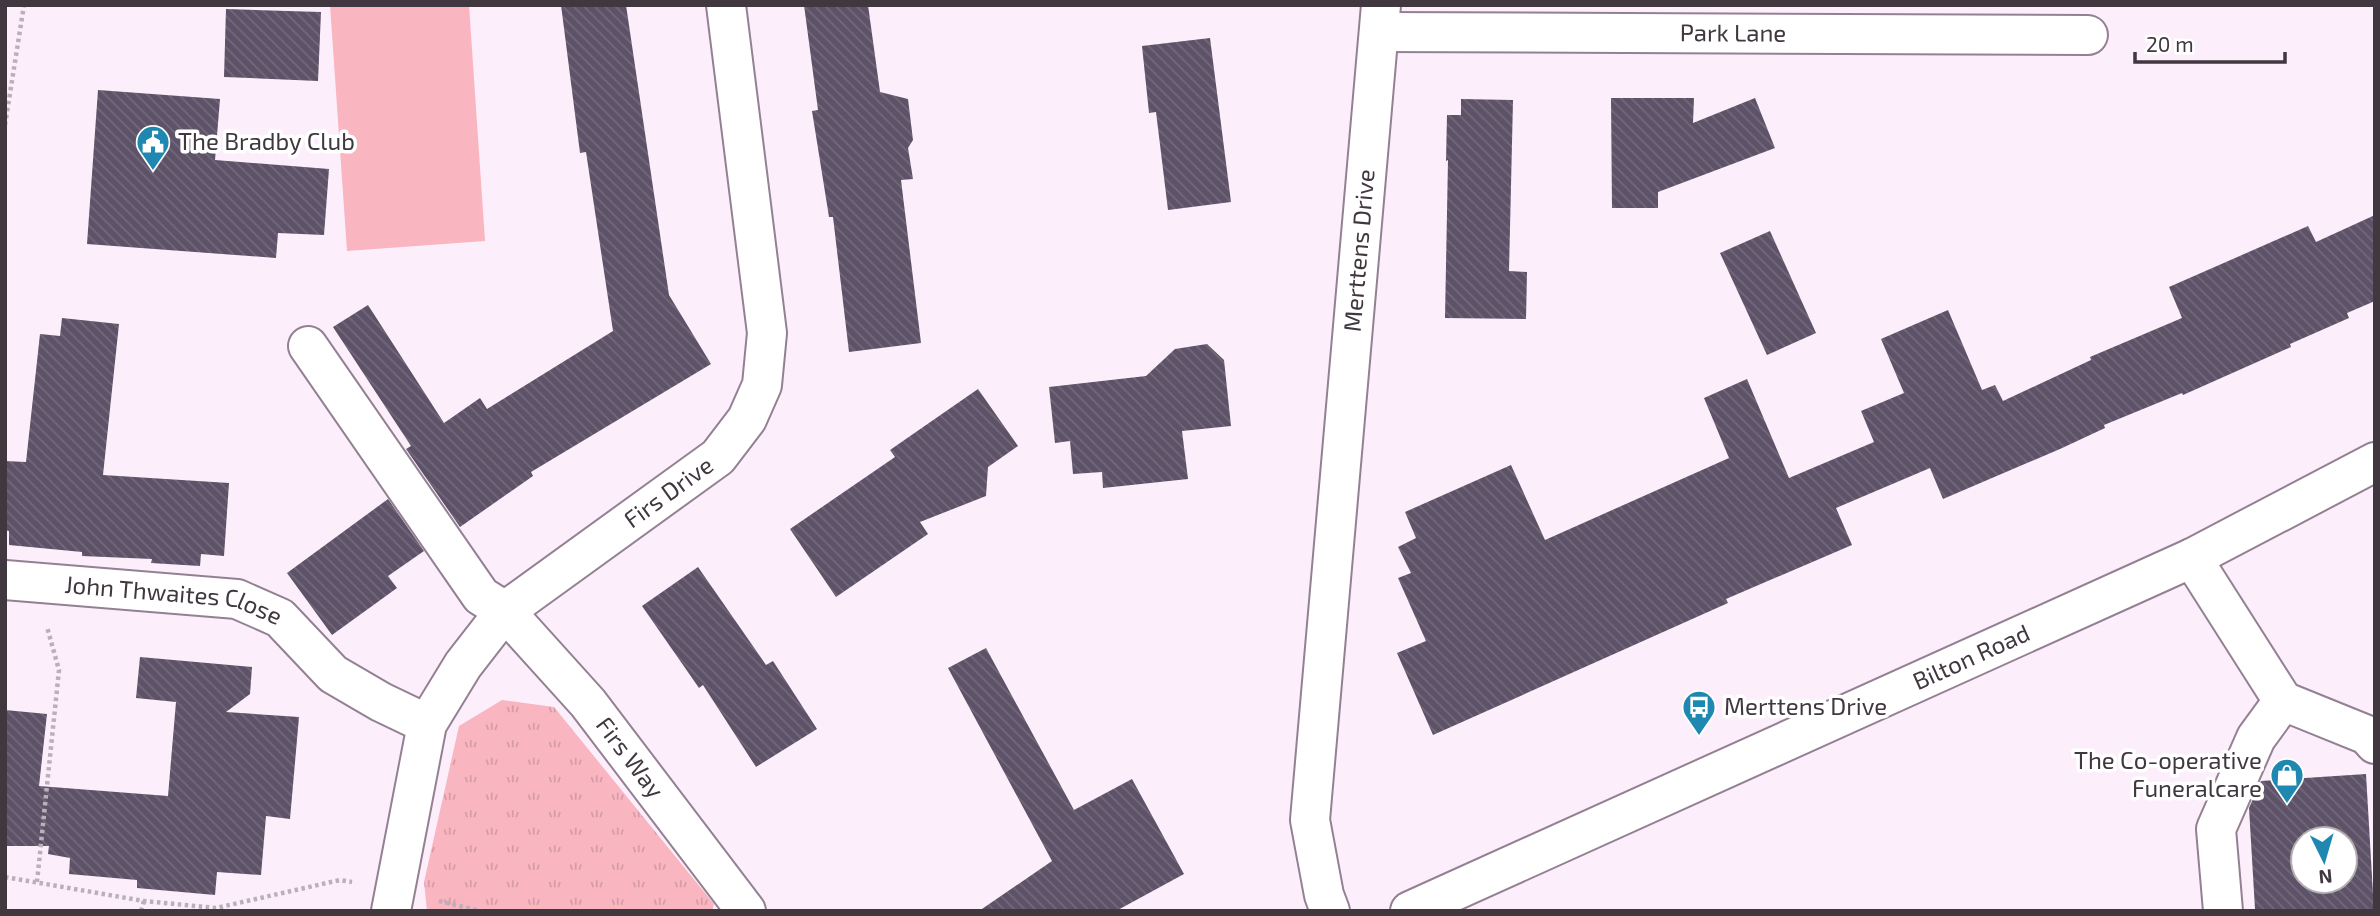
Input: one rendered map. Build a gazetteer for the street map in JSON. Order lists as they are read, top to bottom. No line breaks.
{"streets":{"street":["Park Lane","Merttens Drive","Firs Drive","John Thwaites Close","Bilton Road","Firs Way"]},"crossings":[["Park Lane","Merttens Drive"],["Firs Drive","John Thwaites Close"],["Firs Drive","Firs Way"]],"places":{"public building":["The Bradby Club"],"bus stop":["Merttens Drive"],"shop":["The Co-operative Funeralcare"]},"scale_bar":"20 m","north":"bottom"}
